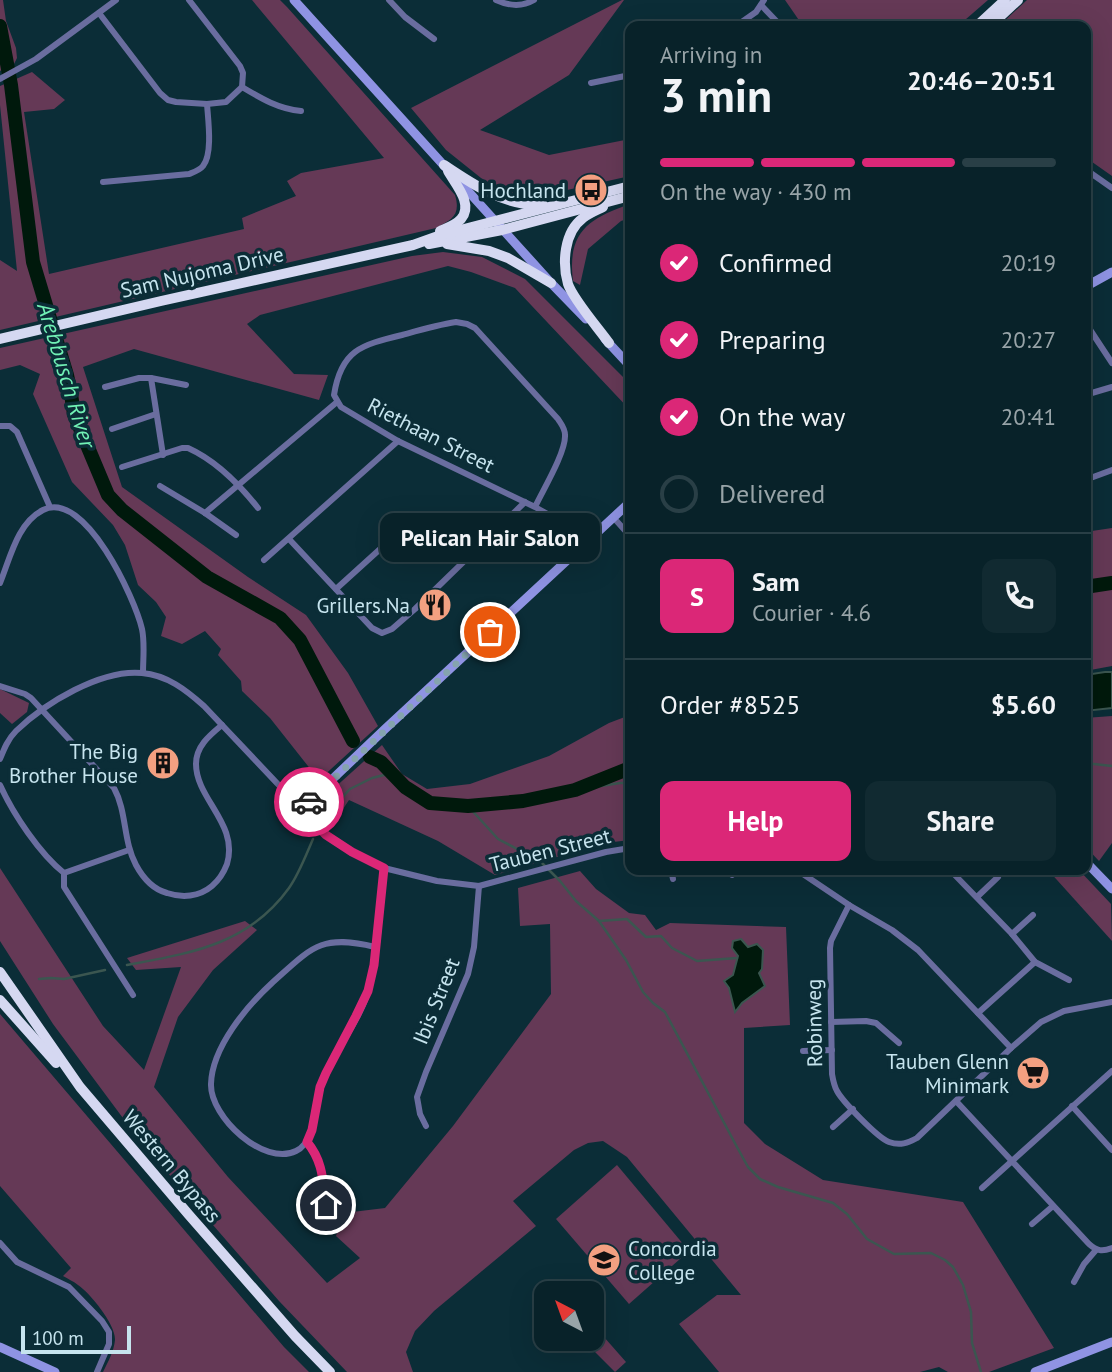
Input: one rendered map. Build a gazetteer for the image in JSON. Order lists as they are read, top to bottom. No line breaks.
{"streets":{"highway":["Sam Nujoma Drive","Western Bypass"],"street":["Riethaan Street","Tauben Street","Ibis Street","Robinweg"]},"crossings":[["Tauben Street","Ibis Street"]],"water":["Arebbusch River"],"places":{"bus stop":["Hochland"],"restaurant":["Grillers.Na"],"other":["Pelican Hair Salon"],"building":["The Big Brother House"],"supermarket":["Tauben Glenn Minimark"],"school or university":["Concordia College"]},"scale_bar":"100 m","north":"top left","page":{"heading":["3 min","Arriving in","20:46–20:51"],"panel":["Sam","Courier · 4.6","Order #8525","$5.60"],"bar":"On the way · 430 m","list":[["Confirmed","20:19"],["Preparing","20:27"],["On the way","20:41"],"Delivered"],"bubble":"Pelican Hair Salon","round":"S","buttons":["Help","Share"],"scale":"100 m"}}
